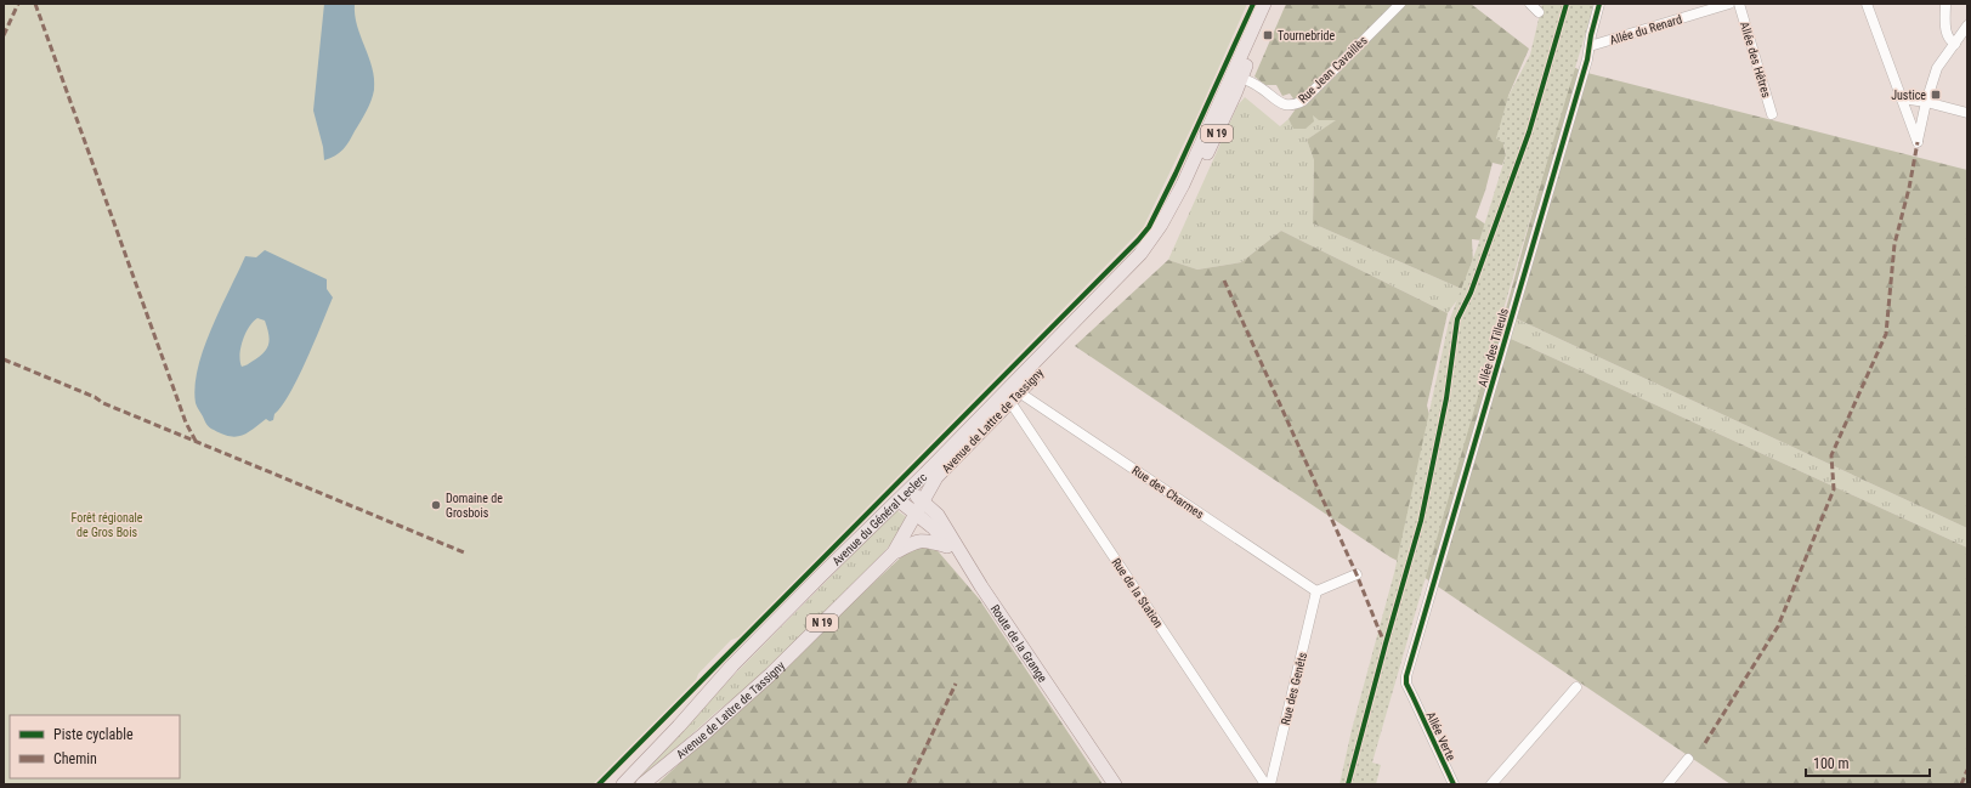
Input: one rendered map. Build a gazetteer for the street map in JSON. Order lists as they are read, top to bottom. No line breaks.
{"streets":{"main road":["N 19","Avenue de Lattre de Tassigny","Avenue du Général Leclerc","Route de la Grange"],"street":["Allée du Renard","Allée des Hêtres","Rue Jean Cavaillès","Allée des Tilleuls","Rue des Charmes","Rue de la Station","Rue des Genêts","Allée Verte"]},"crossings":[["Allée du Renard","Allée des Tilleuls"],["Rue Jean Cavaillès","N 19"],["Rue Jean Cavaillès","Avenue de Lattre de Tassigny"],["Rue Jean Cavaillès","Avenue du Général Leclerc"],["N 19","Avenue de Lattre de Tassigny"],["N 19","Avenue du Général Leclerc"],["Allée des Tilleuls","Allée Verte"],["Avenue de Lattre de Tassigny","Rue des Charmes"],["Avenue de Lattre de Tassigny","Avenue du Général Leclerc"],["Avenue de Lattre de Tassigny","Rue de la Station"],["Avenue de Lattre de Tassigny","Route de la Grange"],["Rue des Charmes","Rue de la Station"],["Rue des Charmes","Rue des Genêts"]],"parks":["Forêt régionale de Gros Bois"],"places":{"transit":["Tournebride","Justice"],"other":["Domaine de Grosbois"]},"legend":["Piste cyclable","Chemin"],"scale_bar":"100 m"}
